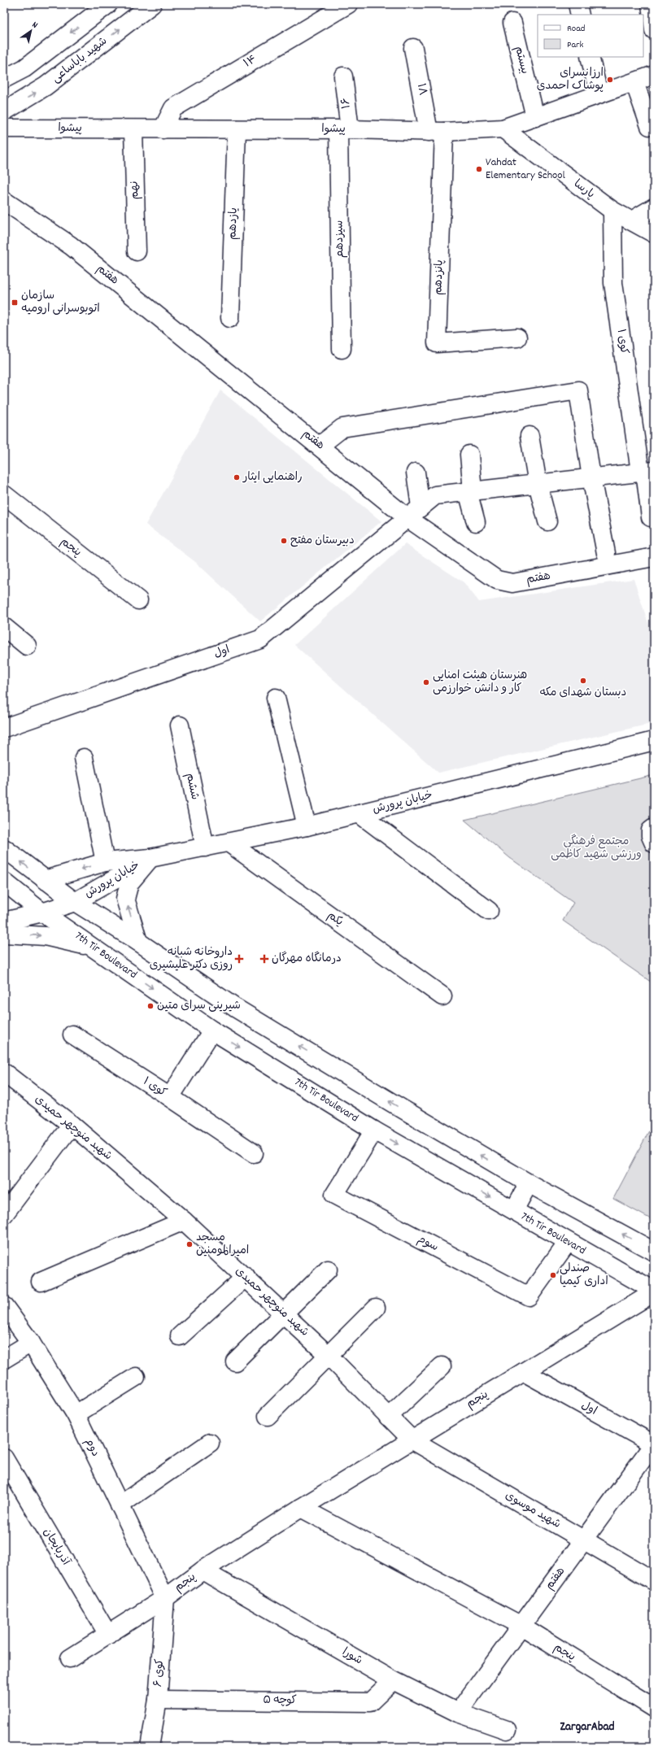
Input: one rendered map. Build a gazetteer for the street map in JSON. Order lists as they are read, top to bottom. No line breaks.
{"streets":{"street":["شهید باباساعی","بیستم","۱۴","۱۸","۱۶","پیشوا","پارسا","نهم","یازدهم","سیزدهم","هفتم","پانزدهم","کوی ۱","پنجم","اول","ششم","خیابان پرورش","یکم","7th Tir Boulevard","شهبد منوچهر حمیدی","سوم","دوم","شهید موسوی","آذربایجان","شورا","کوی ۶","کوچه ۵"]},"crossings":[["بیستم","پیشوا"],["۱۴","پیشوا"],["۱۸","پیشوا"],["۱۸","پانزدهم"],["۱۶","پیشوا"],["۱۶","سیزدهم"],["پیشوا","پارسا"],["پیشوا","نهم"],["پیشوا","یازدهم"],["پیشوا","سیزدهم"],["پیشوا","پانزدهم"],["پارسا","کوی ۱"],["هفتم","پنجم"],["هفتم","اول"],["هفتم","شهید موسوی"],["هفتم","شورا"],["کوی ۱","اول"],["کوی ۱","7th Tir Boulevard"],["پنجم","اول"],["پنجم","7th Tir Boulevard"],["پنجم","شهبد منوچهر حمیدی"],["پنجم","دوم"],["پنجم","شهید موسوی"],["پنجم","آذربایجان"],["پنجم","شورا"],["پنجم","کوی ۶"],["ششم","خیابان پرورش"],["خیابان پرورش","یکم"],["خیابان پرورش","7th Tir Boulevard"],["7th Tir Boulevard","سوم"],["شهبد منوچهر حمیدی","شهید موسوی"],["دوم","کوی ۶"],["شورا","کوچه ۵"],["کوی ۶","کوچه ۵"]],"districts":["ZargarAbad"],"parks":["مجتمع فرهنگی ورزشی شهید کاظمی"],"places":{"other":["ارزانسرای پوشاک احمدی","Vahdat Elementary School","راهنمایی ایثار","دبیرستان مفتح","دبستان شهدای مکه","هنرستان هیئت امنایی کار و دانش خوارزمی","شیرینی سرای متین","مسجد امیرالمومنین","صندلی اداری کیمیا"],"transit":["سازمان اتوبوسرانی ارومیه"],"health":["داروخانه شبانه روزی دکتر علیشیری","درمانگاه مهرگان"]},"legend":["Road","Park"],"north":"top right"}
